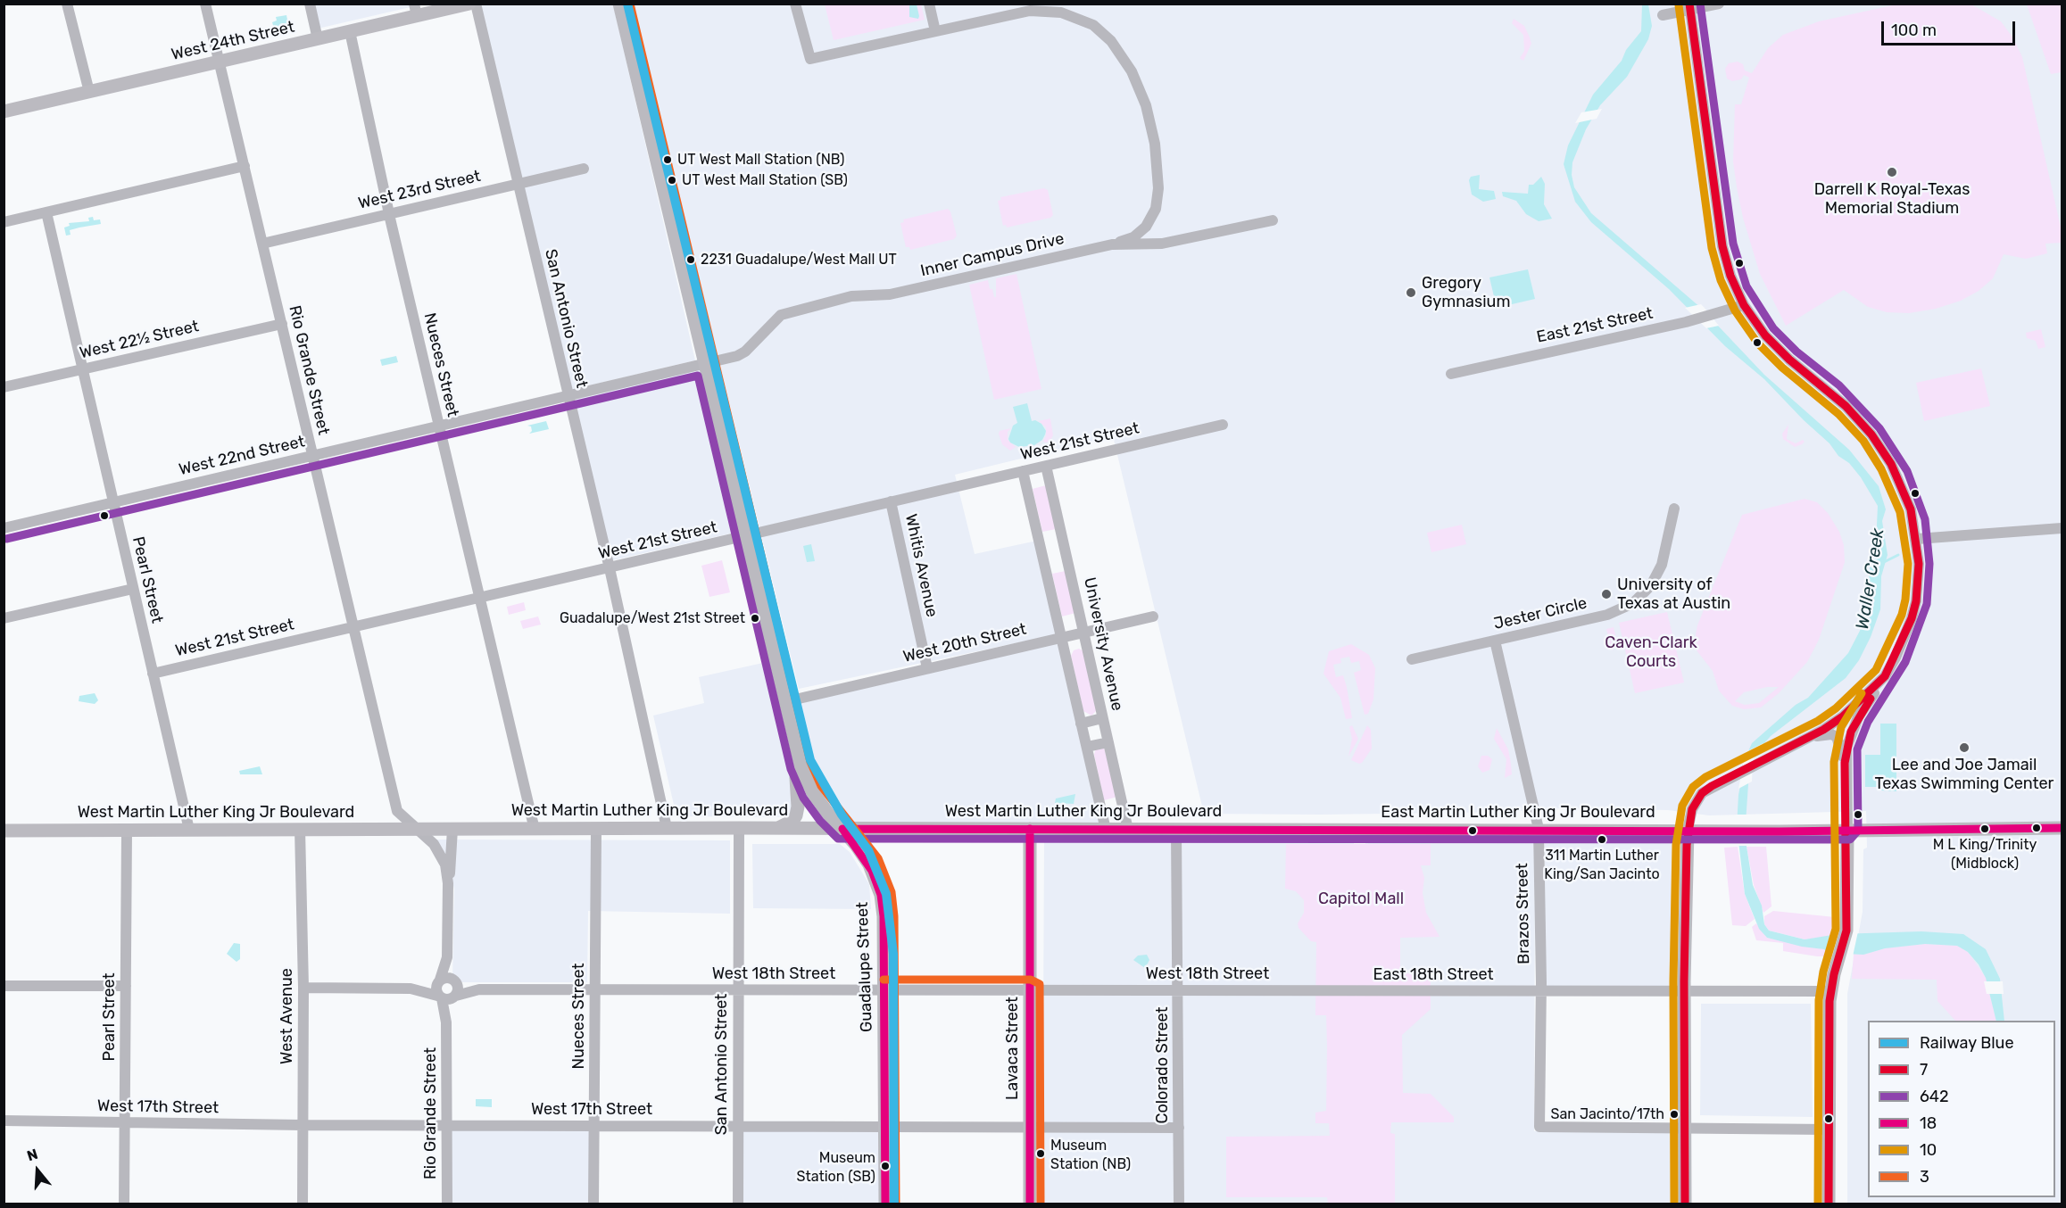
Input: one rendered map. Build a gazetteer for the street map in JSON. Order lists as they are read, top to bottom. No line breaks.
{"streets":{"main road":["West 24th Street","West Martin Luther King Jr Boulevard","East Martin Luther King Jr Boulevard","Guadalupe Street","Lavaca Street"],"street":["West 23rd Street","Inner Campus Drive","San Antonio Street","East 21st Street","West 22½ Street","Nueces Street","Rio Grande Street","West 21st Street","West 22nd Street","Whitis Avenue","Pearl Street","Jester Circle","West 20th Street","University Avenue","Brazos Street","West 18th Street","East 18th Street","West Avenue","Colorado Street","West 17th Street"]},"crossings":[["West 24th Street","Nueces Street"],["West 24th Street","Rio Grande Street"],["West 23rd Street","San Antonio Street"],["West 23rd Street","Nueces Street"],["West 23rd Street","Rio Grande Street"],["Inner Campus Drive","West 22nd Street"],["Inner Campus Drive","Guadalupe Street"],["San Antonio Street","West 21st Street"],["San Antonio Street","West 22nd Street"],["San Antonio Street","West Martin Luther King Jr Boulevard"],["San Antonio Street","West 18th Street"],["San Antonio Street","West 17th Street"],["West 22½ Street","Rio Grande Street"],["West 22½ Street","Pearl Street"],["Nueces Street","West 21st Street"],["Nueces Street","West 22nd Street"],["Nueces Street","West Martin Luther King Jr Boulevard"],["Nueces Street","West 18th Street"],["Nueces Street","West 17th Street"],["Rio Grande Street","West 21st Street"],["Rio Grande Street","West 22nd Street"],["Rio Grande Street","West Martin Luther King Jr Boulevard"],["Rio Grande Street","West 18th Street"],["Rio Grande Street","West 17th Street"],["West 21st Street","Whitis Avenue"],["West 21st Street","Pearl Street"],["West 21st Street","University Avenue"],["West 21st Street","Guadalupe Street"],["West 22nd Street","Pearl Street"],["West 22nd Street","Guadalupe Street"],["Whitis Avenue","West 20th Street"],["Pearl Street","West Martin Luther King Jr Boulevard"],["Pearl Street","West 17th Street"],["Jester Circle","Brazos Street"],["West 20th Street","University Avenue"],["West 20th Street","Guadalupe Street"],["University Avenue","West Martin Luther King Jr Boulevard"],["West Martin Luther King Jr Boulevard","East Martin Luther King Jr Boulevard"],["West Martin Luther King Jr Boulevard","Guadalupe Street"],["West Martin Luther King Jr Boulevard","West Avenue"],["West Martin Luther King Jr Boulevard","Lavaca Street"],["West Martin Luther King Jr Boulevard","Colorado Street"],["East Martin Luther King Jr Boulevard","Brazos Street"],["Brazos Street","East 18th Street"],["Guadalupe Street","West 18th Street"],["Guadalupe Street","West 17th Street"],["West 18th Street","East 18th Street"],["West 18th Street","Lavaca Street"],["West 18th Street","Colorado Street"],["West Avenue","West 17th Street"],["Lavaca Street","West 17th Street"],["Colorado Street","West 17th Street"]],"water":["Waller Creek"],"parks":["Caven-Clark Courts","Capitol Mall"],"places":["UT West Mall Station (NB)","Darrell K Royal-Texas Memorial Stadium","UT West Mall Station (SB)","2231 Guadalupe/West Mall UT","Gregory Gymnasium","University of Texas at Austin","Guadalupe/West 21st Street","Lee and Joe Jamail Texas Swimming Center","M L King/Trinity (Midblock)","311 Martin Luther King/San Jacinto","San Jacinto/17th","Museum Station (NB)","Museum Station (SB)"],"lines":["rail line Blue","transit line 7","transit line 642","transit line 3","transit line 10","transit line 18"],"legend":["Railway Blue","7","642","18","10","3"],"scale_bar":"100 m","north":"top"}
